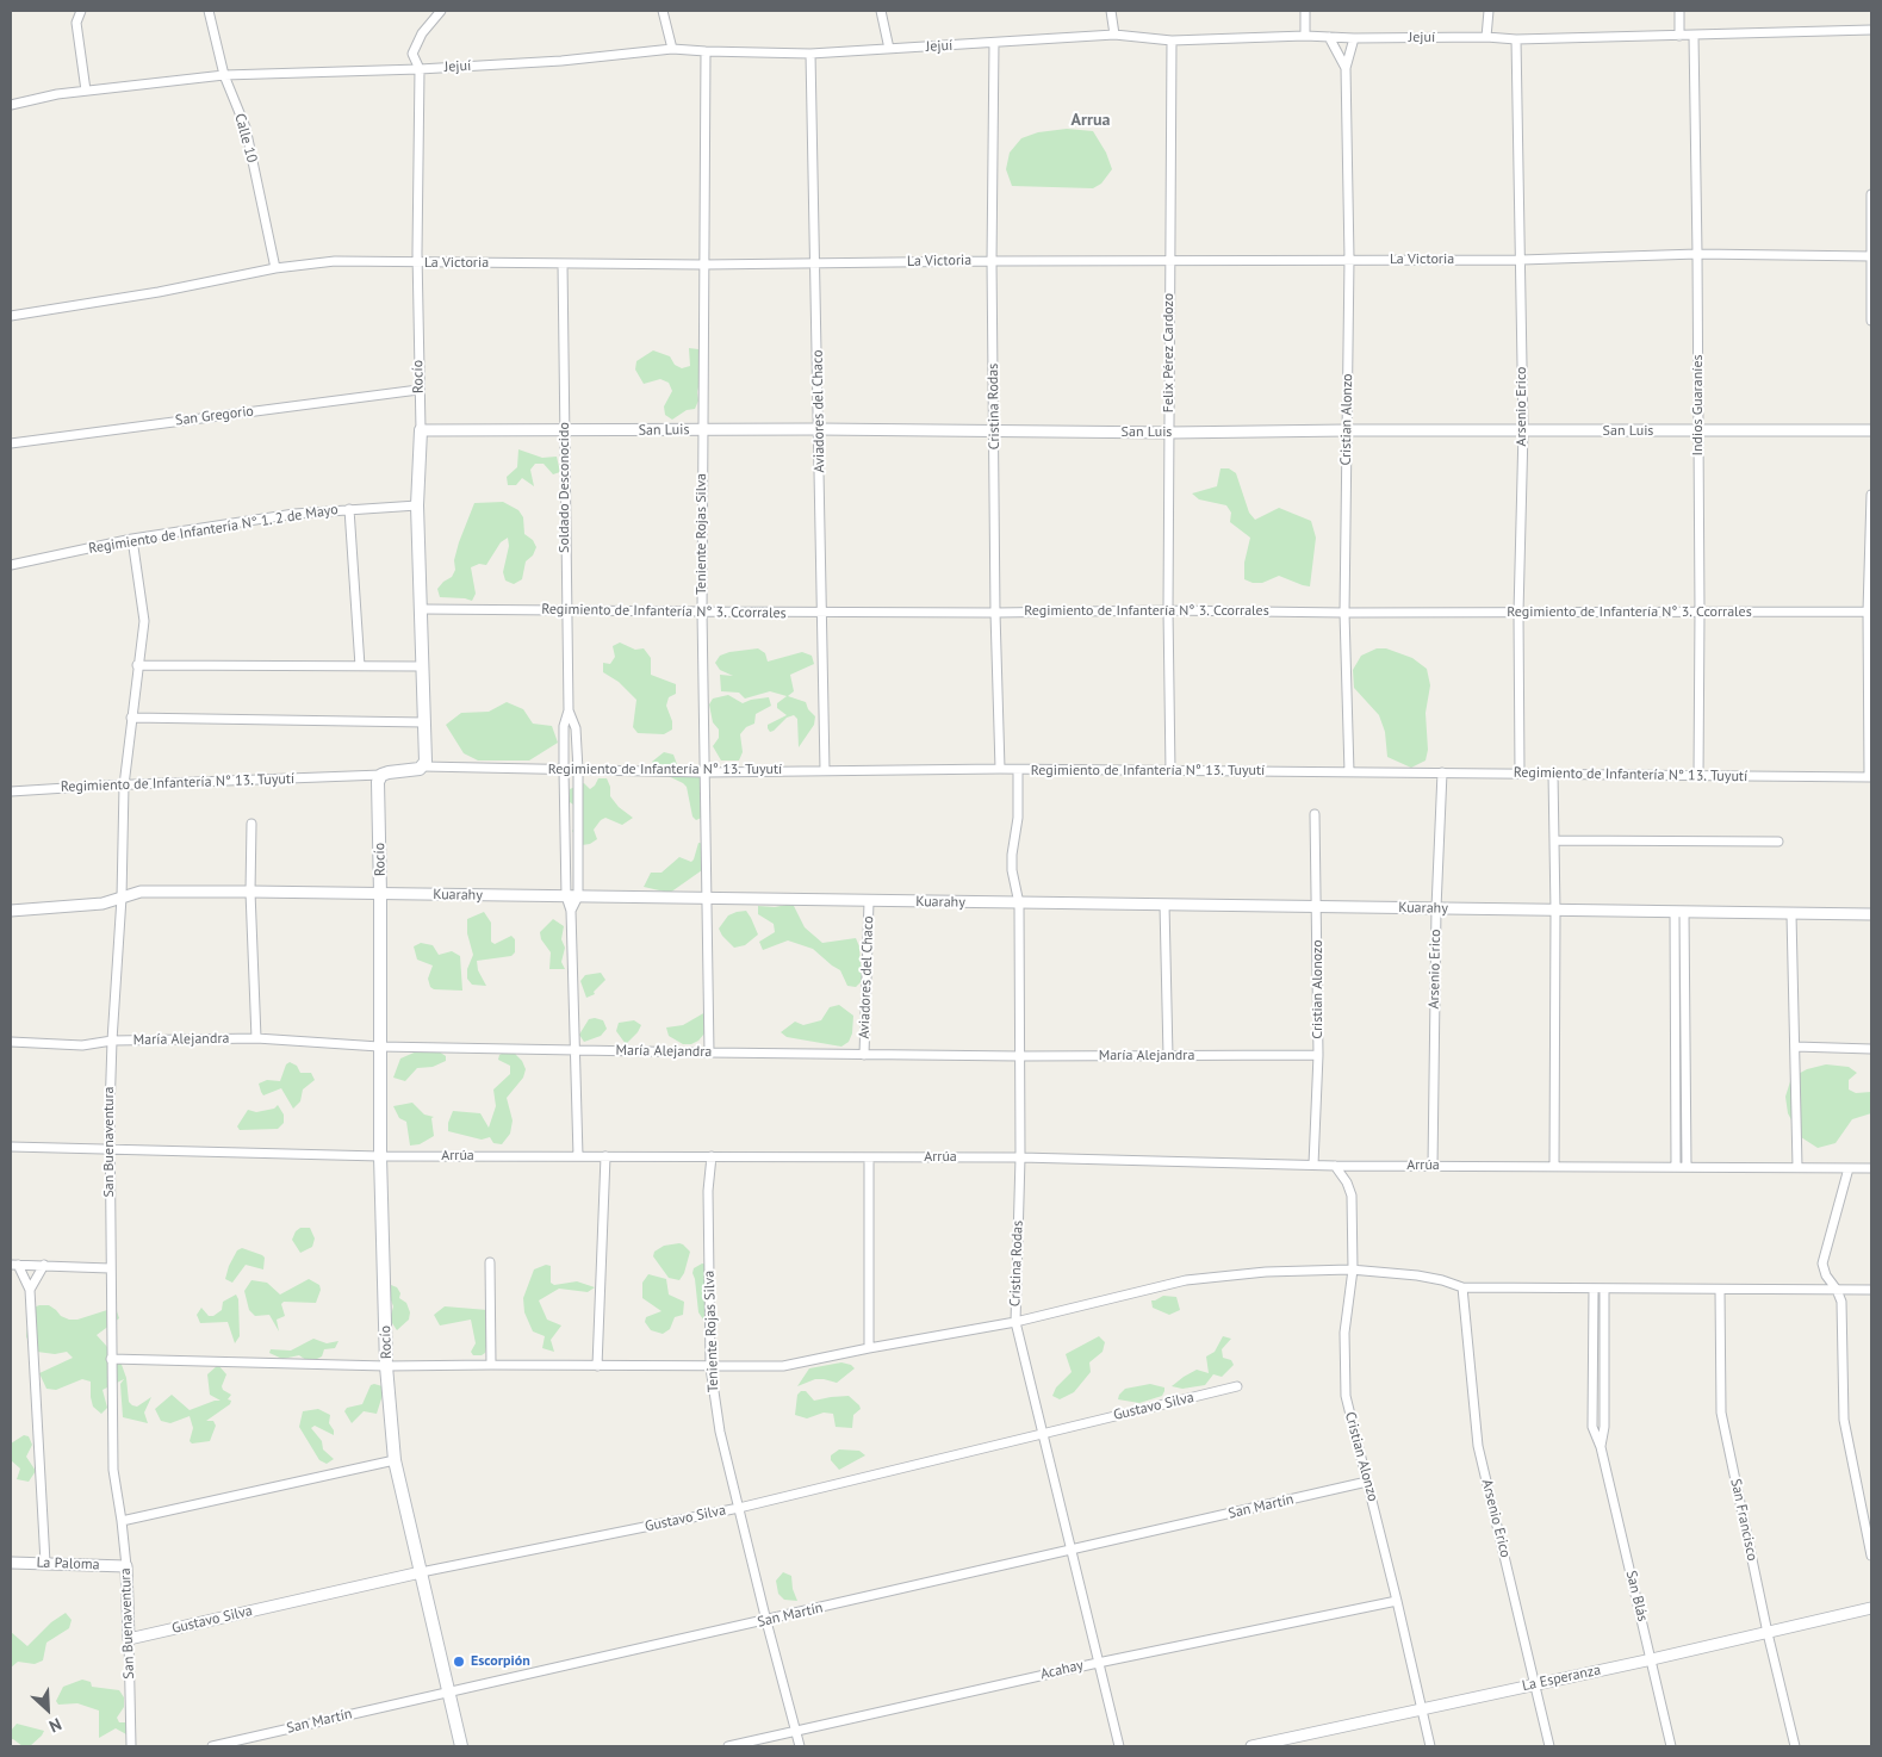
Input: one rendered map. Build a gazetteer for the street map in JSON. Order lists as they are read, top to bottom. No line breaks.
{"streets":{"main road":["Rocío"],"street":["Jejuí","Calle 10","La Victoria","Felix Pérez Cardozo","Indios Guaraníes","Cristina Rodas","Arsenio Erico","Aviadores del Chaco","San Gregorio","Cristian Alonzo","San Luis","Soldado Desconocido","Regimiento de Infantería N° 1. 2 de Mayo","Teniente Rojas Silva","Regimiento de Infantería N° 3. Ccorrales","Regimiento de Infantería N° 13. Tuyutí","Kuarahy","Cristian Alonozo","María Alejandra","San Buenaventura","Arrúa","Gustavo Silva","San Martín","San Francisco","La Paloma","San Blás","Acahay","La Esperanza"]},"crossings":[["Jejuí","Calle 10"],["Jejuí","Felix Pérez Cardozo"],["Jejuí","Rocío"],["Jejuí","Indios Guaraníes"],["Jejuí","Cristina Rodas"],["Jejuí","Arsenio Erico"],["Jejuí","Aviadores del Chaco"],["Jejuí","Cristian Alonzo"],["Jejuí","Teniente Rojas Silva"],["Calle 10","La Victoria"],["La Victoria","Felix Pérez Cardozo"],["La Victoria","Rocío"],["La Victoria","Indios Guaraníes"],["La Victoria","Cristina Rodas"],["La Victoria","Arsenio Erico"],["La Victoria","Aviadores del Chaco"],["La Victoria","Cristian Alonzo"],["La Victoria","Soldado Desconocido"],["La Victoria","Teniente Rojas Silva"],["Felix Pérez Cardozo","San Luis"],["Felix Pérez Cardozo","Regimiento de Infantería N° 3. Ccorrales"],["Felix Pérez Cardozo","Regimiento de Infantería N° 13. Tuyutí"],["Rocío","San Gregorio"],["Rocío","San Luis"],["Rocío","Regimiento de Infantería N° 1. 2 de Mayo"],["Rocío","Regimiento de Infantería N° 3. Ccorrales"],["Rocío","Regimiento de Infantería N° 13. Tuyutí"],["Rocío","Kuarahy"],["Rocío","María Alejandra"],["Rocío","Arrúa"],["Rocío","Gustavo Silva"],["Rocío","San Martín"],["Indios Guaraníes","San Luis"],["Indios Guaraníes","Regimiento de Infantería N° 3. Ccorrales"],["Indios Guaraníes","Regimiento de Infantería N° 13. Tuyutí"],["Cristina Rodas","San Luis"],["Cristina Rodas","Regimiento de Infantería N° 3. Ccorrales"],["Cristina Rodas","Regimiento de Infantería N° 13. Tuyutí"],["Cristina Rodas","Kuarahy"],["Cristina Rodas","María Alejandra"],["Cristina Rodas","Arrúa"],["Cristina Rodas","Gustavo Silva"],["Cristina Rodas","San Martín"],["Cristina Rodas","Acahay"],["Arsenio Erico","San Luis"],["Arsenio Erico","Regimiento de Infantería N° 3. Ccorrales"],["Arsenio Erico","Regimiento de Infantería N° 13. Tuyutí"],["Arsenio Erico","Kuarahy"],["Arsenio Erico","Arrúa"],["Arsenio Erico","La Esperanza"],["Aviadores del Chaco","San Luis"],["Aviadores del Chaco","Regimiento de Infantería N° 3. Ccorrales"],["Aviadores del Chaco","Regimiento de Infantería N° 13. Tuyutí"],["Aviadores del Chaco","Kuarahy"],["Aviadores del Chaco","María Alejandra"],["Cristian Alonzo","San Luis"],["Cristian Alonzo","Regimiento de Infantería N° 3. Ccorrales"],["Cristian Alonzo","Regimiento de Infantería N° 13. Tuyutí"],["Cristian Alonzo","Arrúa"],["Cristian Alonzo","San Martín"],["Cristian Alonzo","Acahay"],["Cristian Alonzo","La Esperanza"],["San Luis","Soldado Desconocido"],["San Luis","Teniente Rojas Silva"],["Soldado Desconocido","Regimiento de Infantería N° 3. Ccorrales"],["Soldado Desconocido","Regimiento de Infantería N° 13. Tuyutí"],["Soldado Desconocido","Kuarahy"],["Soldado Desconocido","María Alejandra"],["Soldado Desconocido","Arrúa"],["Regimiento de Infantería N° 1. 2 de Mayo","San Buenaventura"],["Teniente Rojas Silva","Regimiento de Infantería N° 3. Ccorrales"],["Teniente Rojas Silva","Regimiento de Infantería N° 13. Tuyutí"],["Teniente Rojas Silva","Kuarahy"],["Teniente Rojas Silva","María Alejandra"],["Teniente Rojas Silva","Arrúa"],["Teniente Rojas Silva","Gustavo Silva"],["Teniente Rojas Silva","San Martín"],["Teniente Rojas Silva","Acahay"],["Regimiento de Infantería N° 13. Tuyutí","San Buenaventura"],["Kuarahy","Cristian Alonozo"],["Kuarahy","San Buenaventura"],["Cristian Alonozo","María Alejandra"],["Cristian Alonozo","Arrúa"],["María Alejandra","San Buenaventura"],["San Buenaventura","Arrúa"],["San Buenaventura","Gustavo Silva"],["San Buenaventura","La Paloma"],["San Francisco","La Esperanza"],["San Blás","La Esperanza"]],"districts":["Arrua"],"places":["Escorpión"],"north":"bottom right"}
